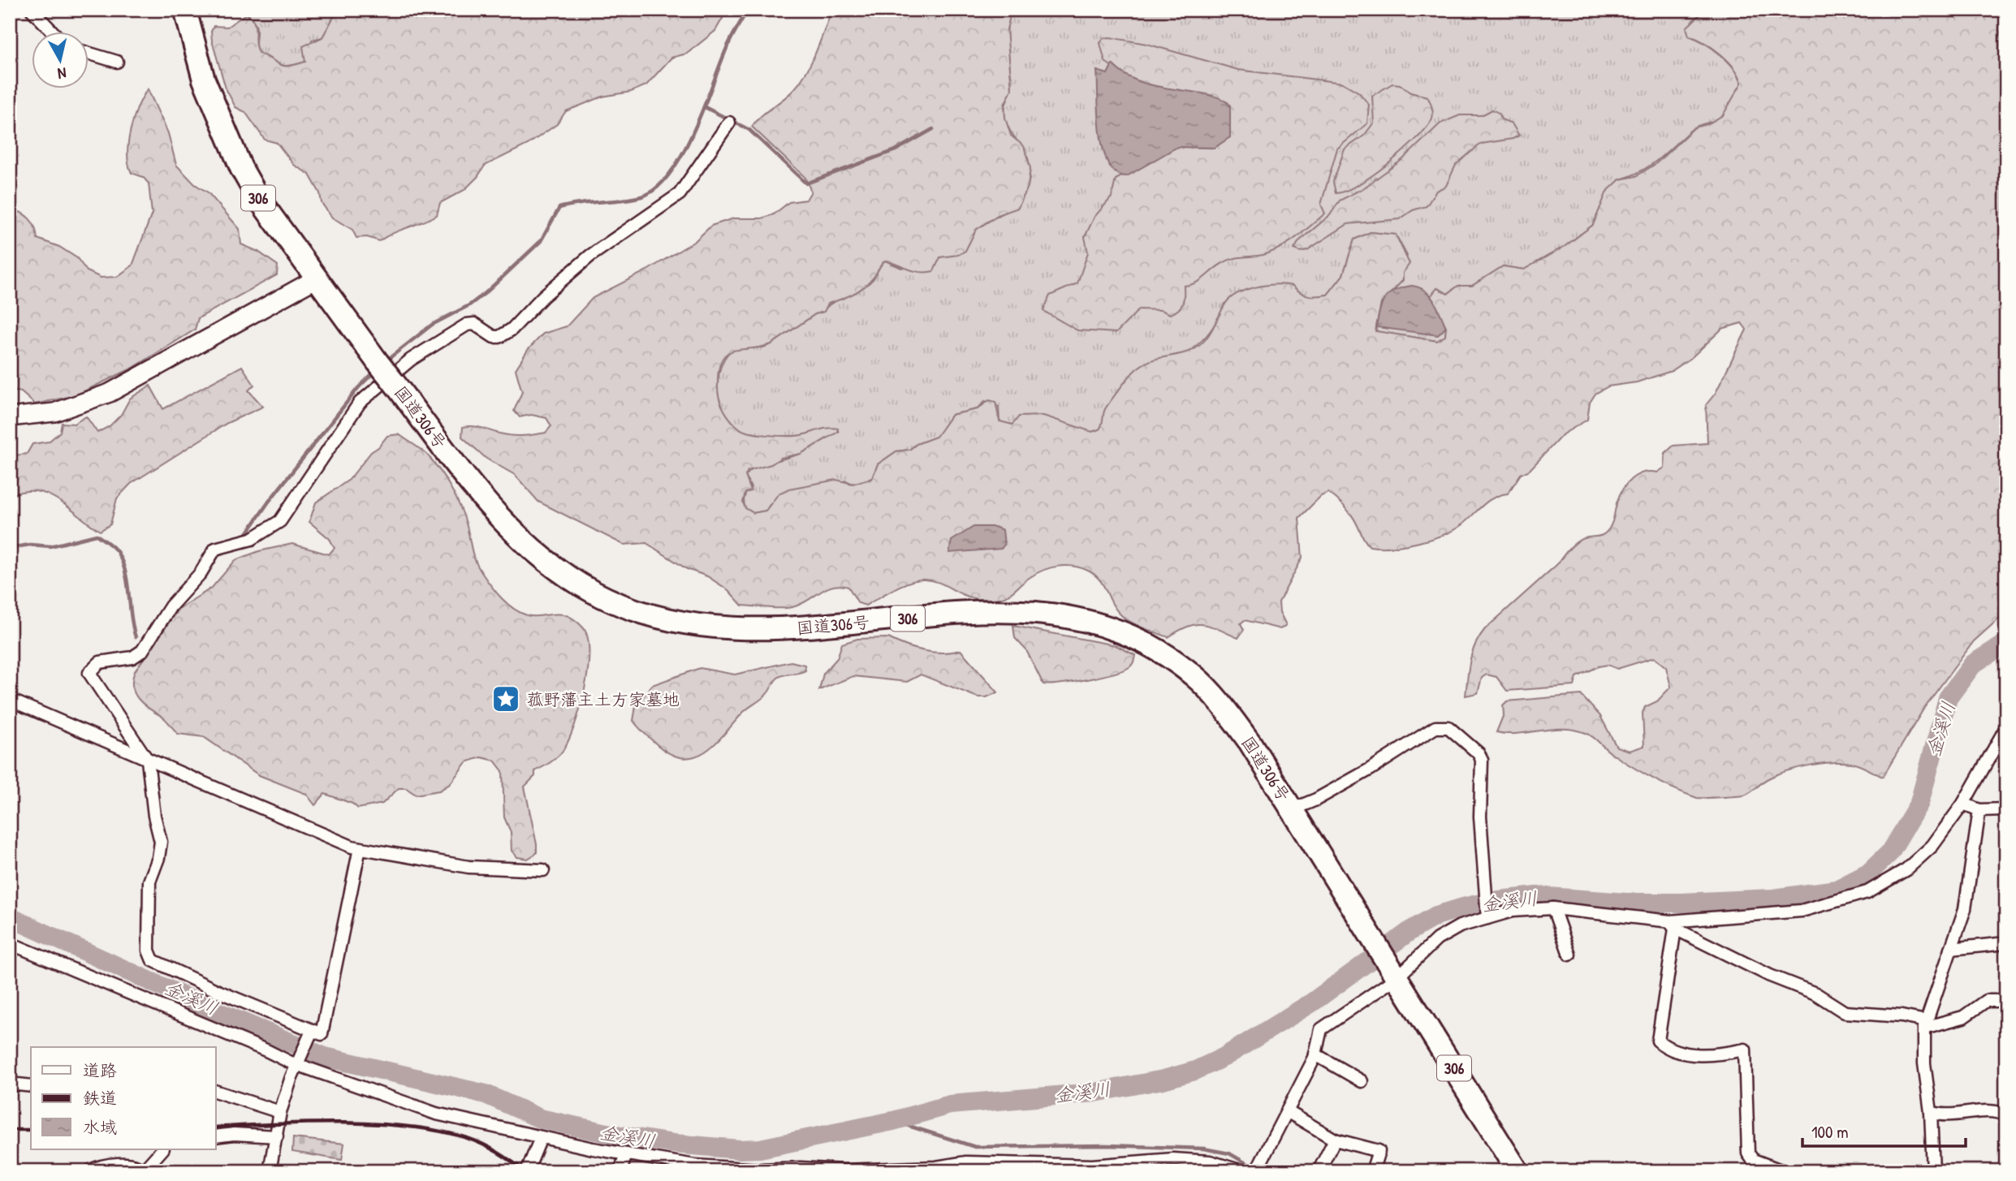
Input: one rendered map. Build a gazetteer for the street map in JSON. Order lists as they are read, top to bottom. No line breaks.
{"streets":{"highway":["306","国道306号"]},"water":["金溪川"],"places":{"place":["菰野藩主土方家墓地"]},"legend":["道路","鉄道","水域"],"scale_bar":"100 m","north":"bottom"}
